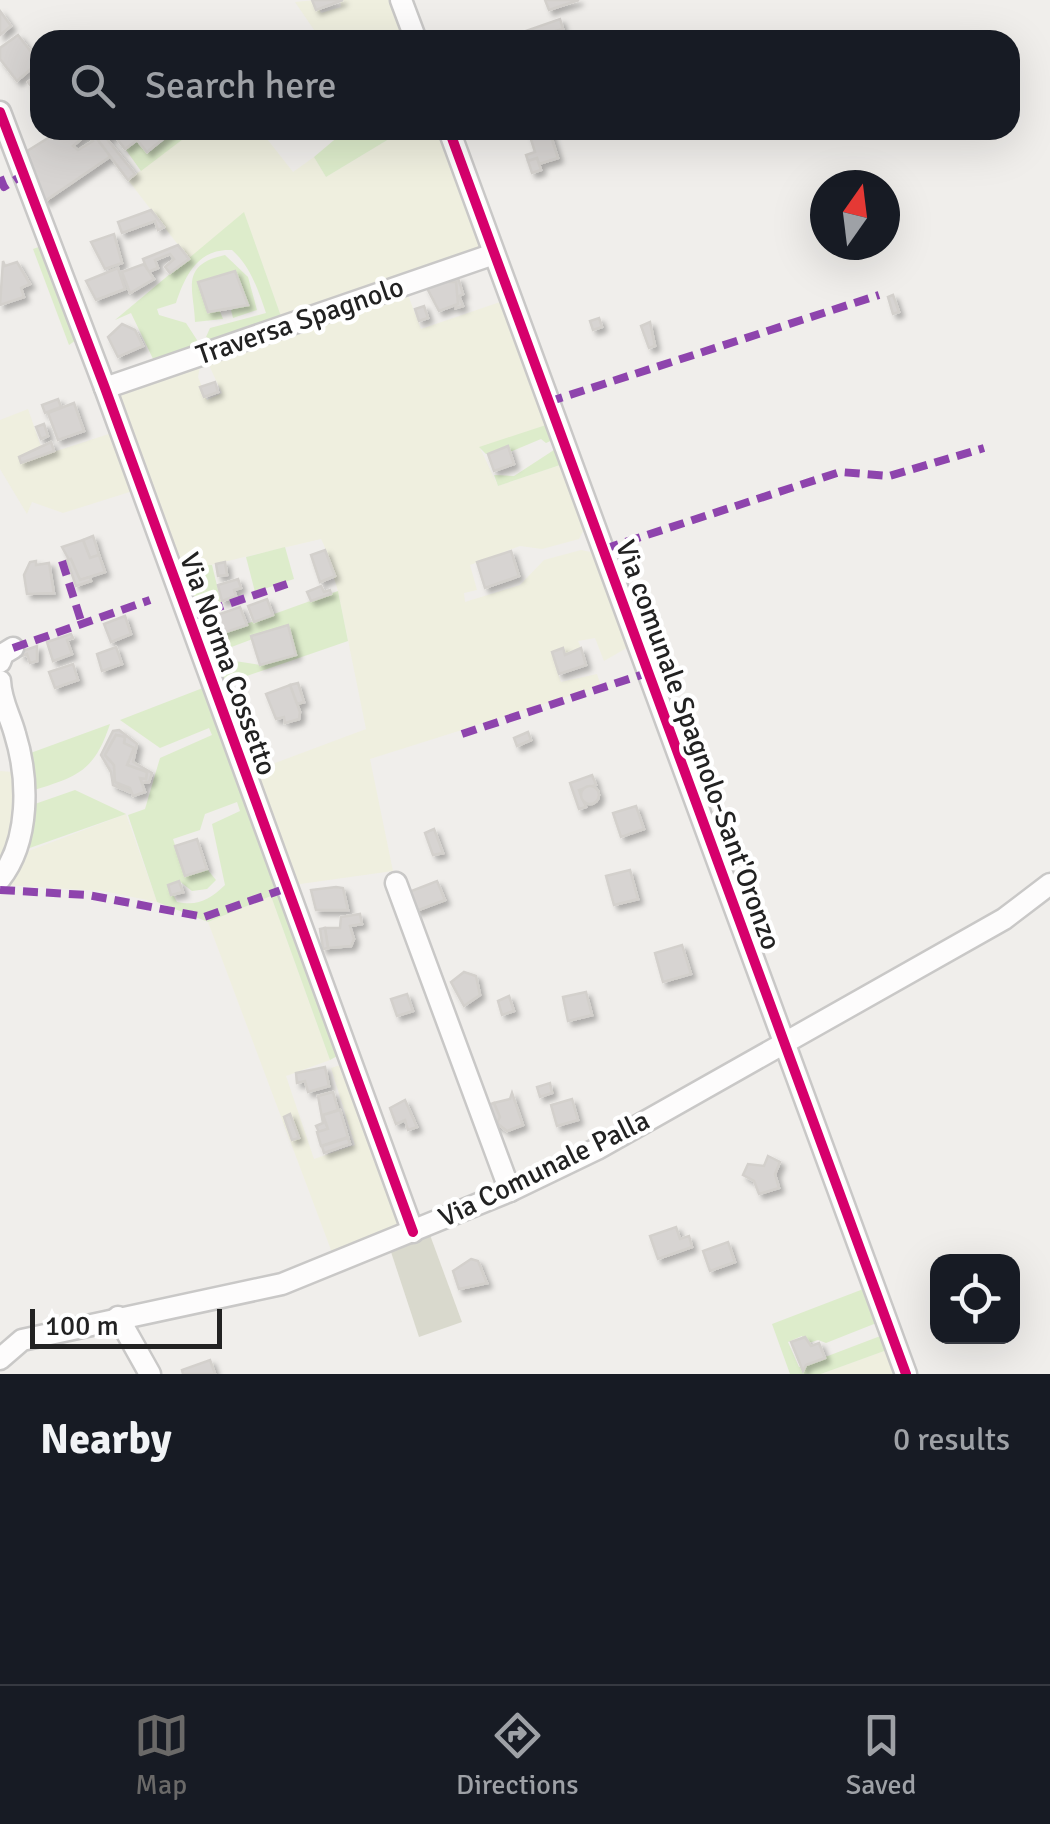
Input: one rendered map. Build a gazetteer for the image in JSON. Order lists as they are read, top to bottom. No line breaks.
{"streets":{"street":["Traversa Spagnolo","Via Norma Cossetto","Via comunale Spagnolo-Sant'Oronzo","Via Comunale Palla"]},"crossings":[["Traversa Spagnolo","Via Norma Cossetto"],["Traversa Spagnolo","Via comunale Spagnolo-Sant'Oronzo"],["Via Norma Cossetto","Via Comunale Palla"],["Via comunale Spagnolo-Sant'Oronzo","Via Comunale Palla"]],"scale_bar":"100 m","north":"top","page":{"search":"Search here","scale":"100 m","heading":["Nearby","0 results"],"nav":["Map","Directions","Saved"]}}
